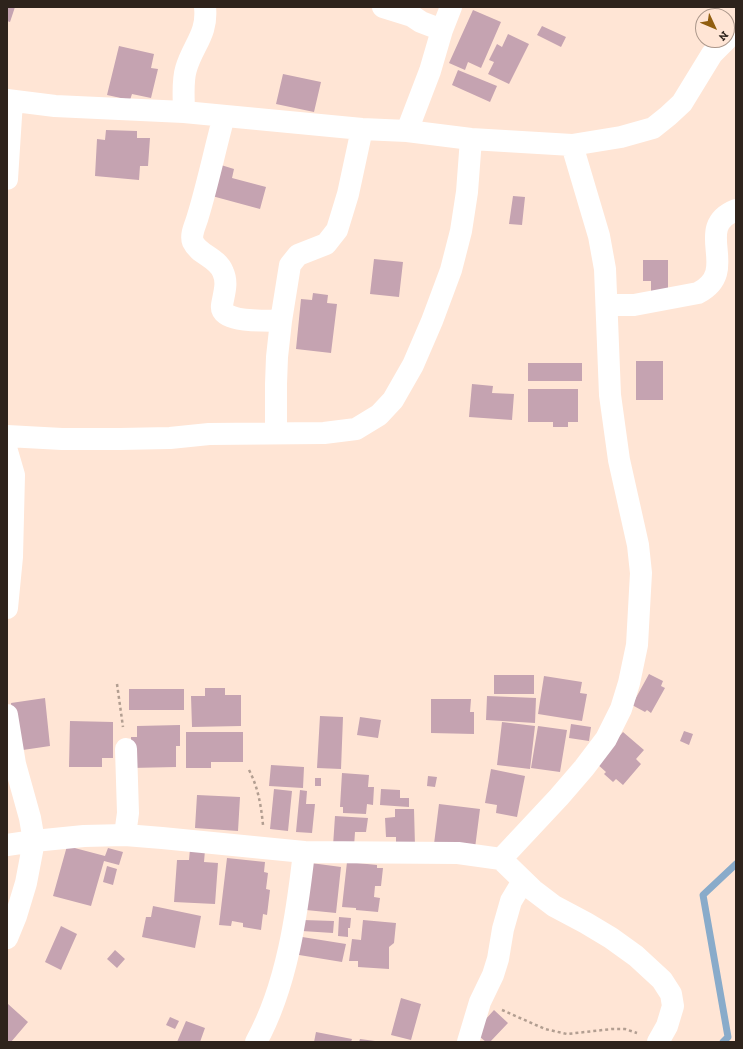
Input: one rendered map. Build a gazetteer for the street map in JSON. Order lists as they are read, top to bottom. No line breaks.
{"north":"bottom right"}
